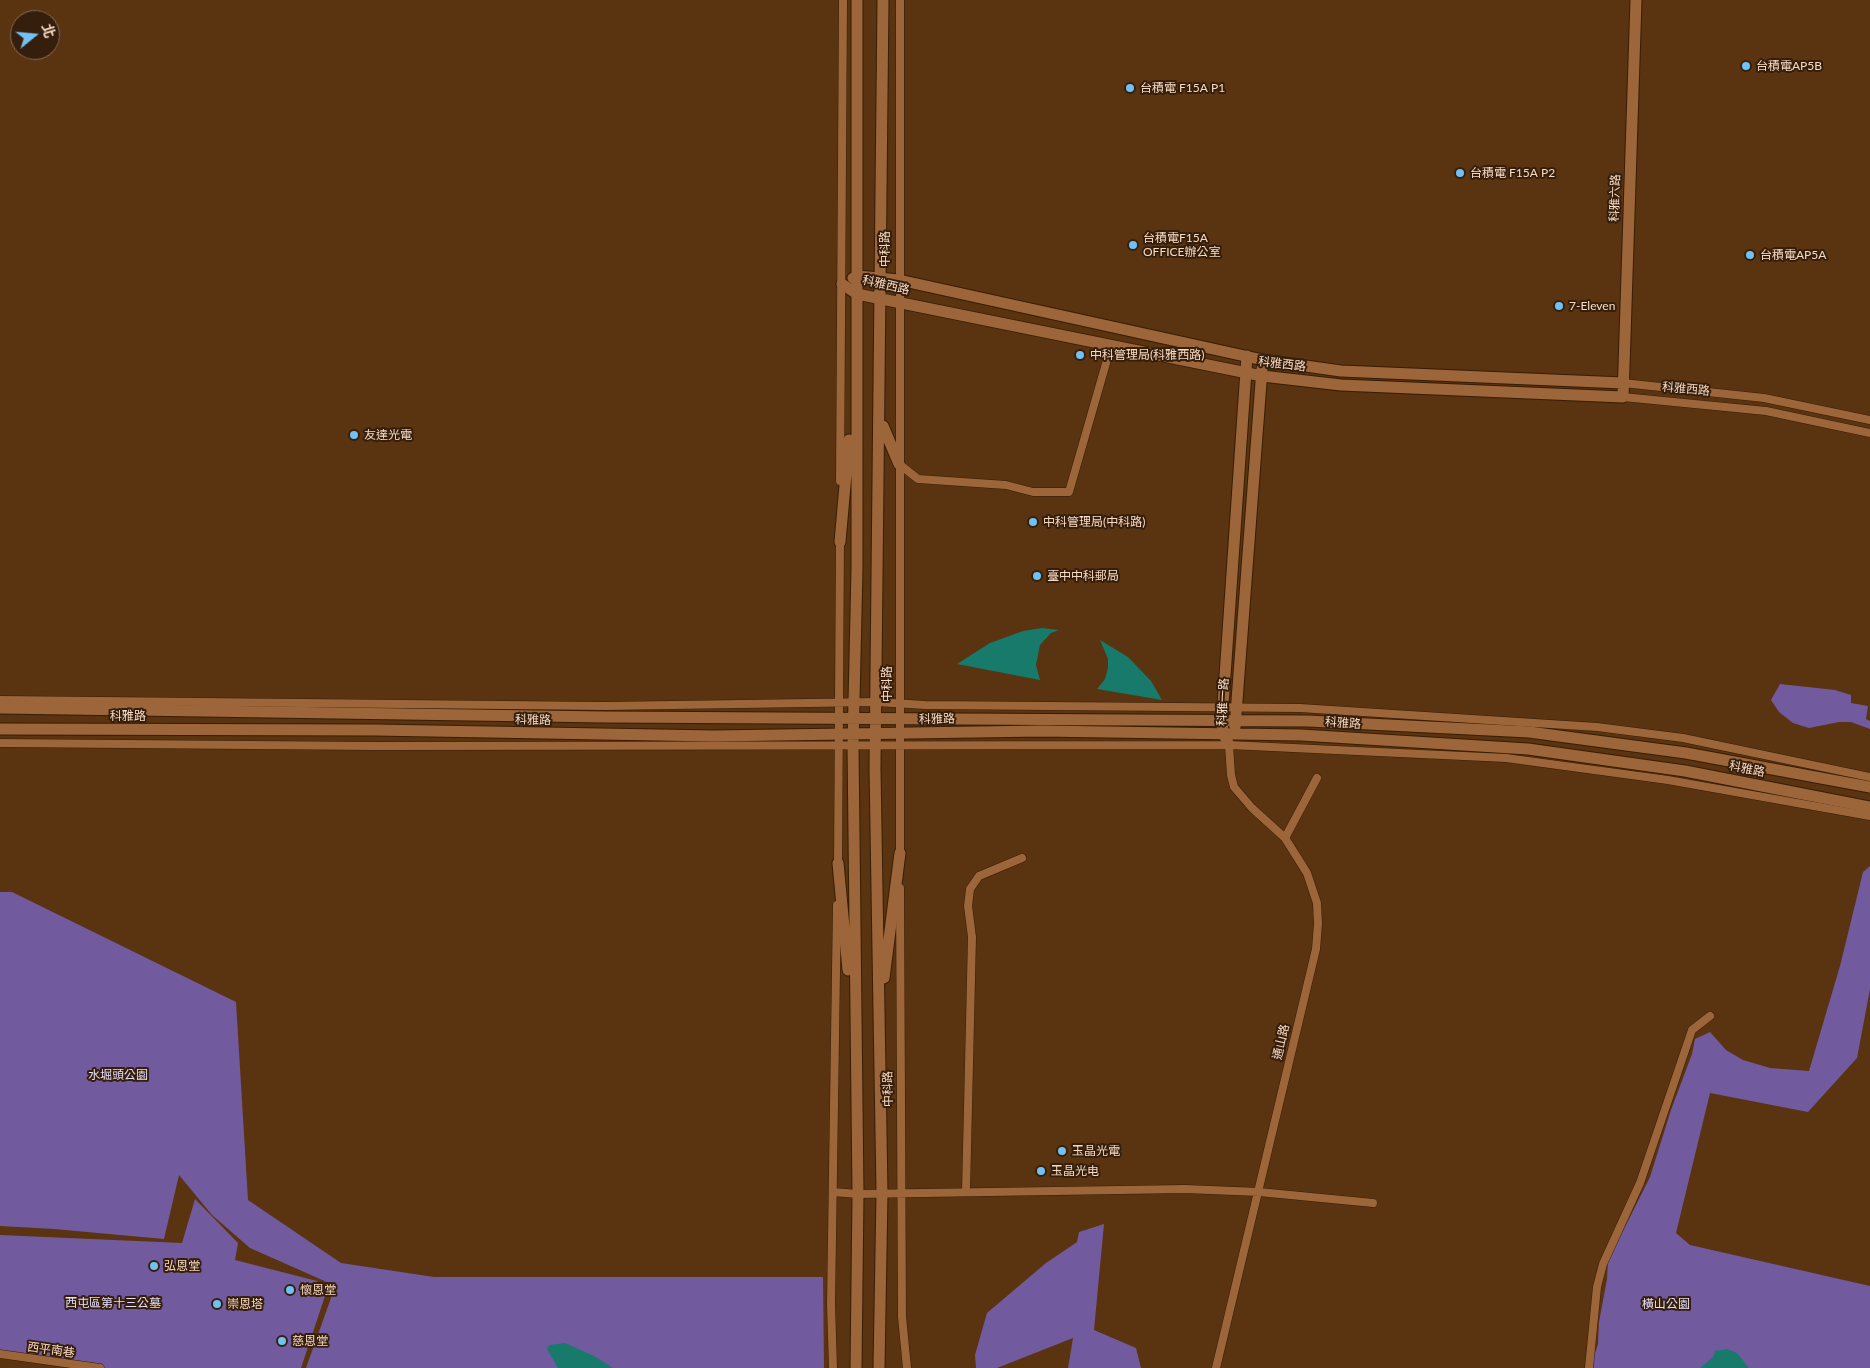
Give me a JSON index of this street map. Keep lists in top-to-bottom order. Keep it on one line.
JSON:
{"streets":{"street":["科雅六路","中科路","科雅西路","科雅一路","科雅路","通山路","西平南巷"]},"crossings":[["科雅六路","科雅西路"],["中科路","科雅西路"],["中科路","科雅路"],["科雅西路","科雅一路"],["科雅一路","科雅路"],["科雅一路","通山路"],["科雅路","通山路"]],"parks":["水堀頭公園","西屯區第十三公墓","橫山公園"],"places":["台積電AP5B","台積電 F15A P1","台積電 F15A P2","台積電F15A OFFICE辦公室","台積電AP5A","7-Eleven","中科管理局(科雅西路)","友達光電","中科管理局(中科路)","臺中中科郵局","玉晶光電","玉晶光电","弘恩堂","懷恩堂","崇恩塔","慈恩堂"],"north":"right"}
